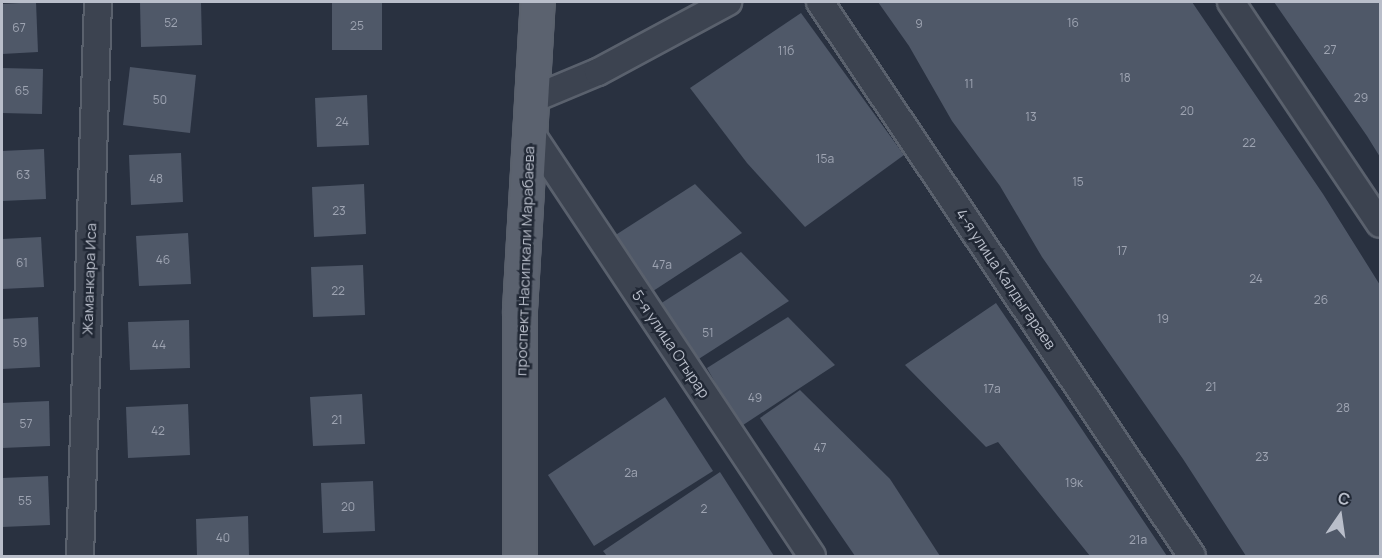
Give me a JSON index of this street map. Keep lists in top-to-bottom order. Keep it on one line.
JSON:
{"streets":{"main road":["проспект Насипкали Марабаева"],"street":["Жаманкара Иса","4-я улица Калдыгараев","5-я улица Отырар"]},"crossings":[["проспект Насипкали Марабаева","5-я улица Отырар"]],"house_numbers":["52","16","9","25","67","27","11б","18","11","65","29","50","20","13","24","22","15а","63","48","15","23","17","46","61","47а","24","22","26","19","51","59","44","21","17а","49","28","21","57","42","47","23","2а","19к","55","20","2","40","21а"],"north":"top"}
